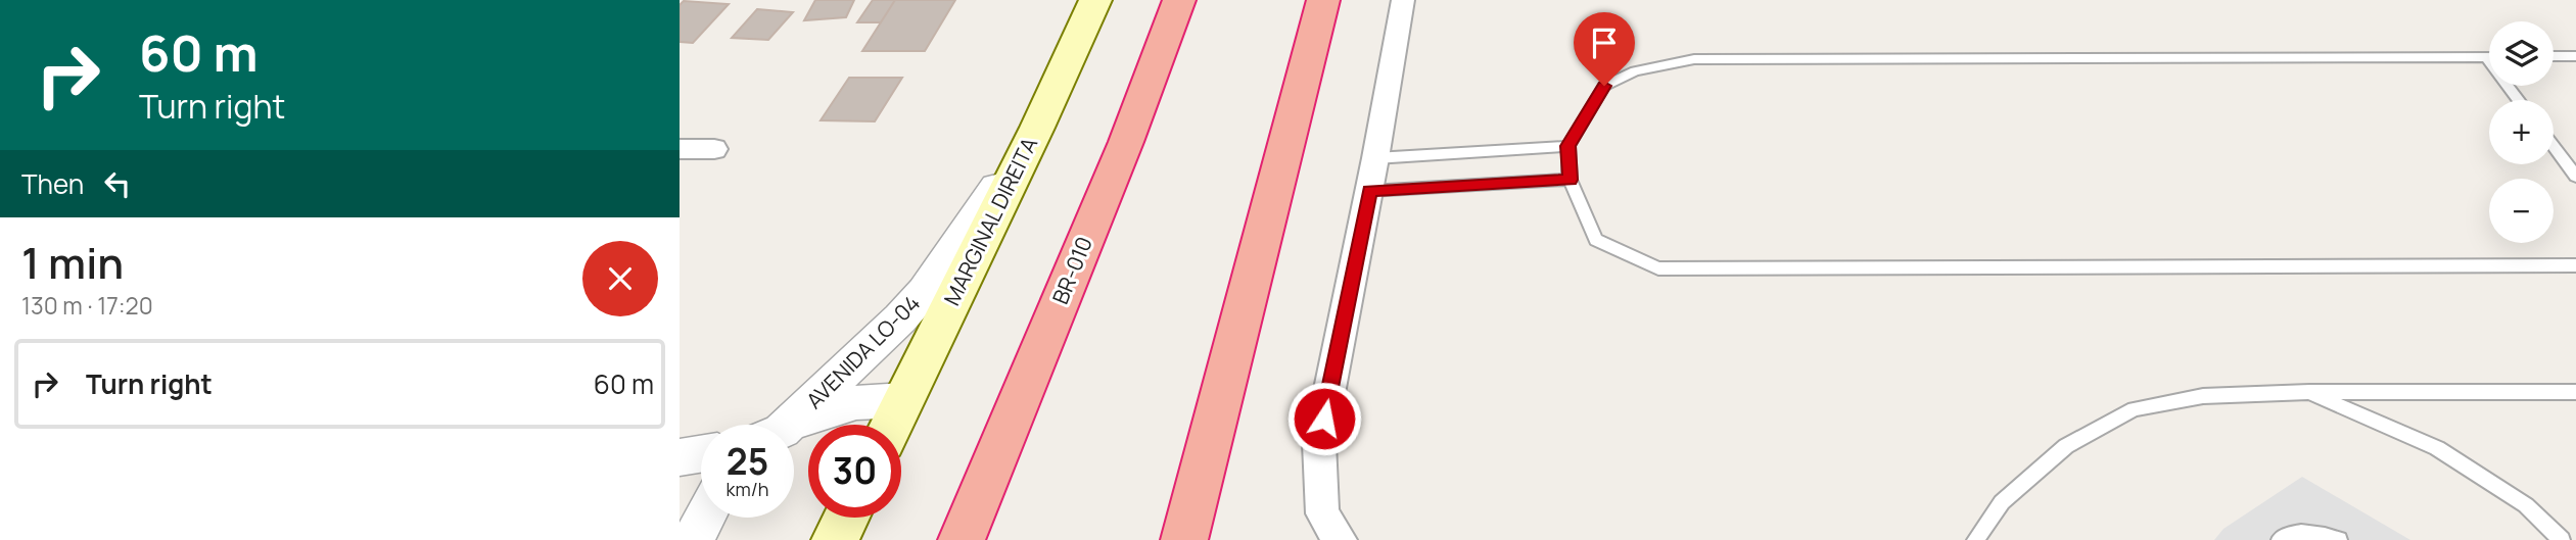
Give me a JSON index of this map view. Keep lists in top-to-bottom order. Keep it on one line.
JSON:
{"streets":{"highway":["BR-010"],"main road":["MARGINAL DIREITA"],"street":["AVENIDA LO-04"]},"crossings":[["MARGINAL DIREITA","AVENIDA LO-04"]],"page":{"turn":["60 m","Turn right"],"map_buttons":["+","−"],"then":"Then","heading":["1 min","130 m · 17:20"],"list":[{"name":"Turn right","value":"60 m"}],"speed":"25 km/h","limit":"30"}}
